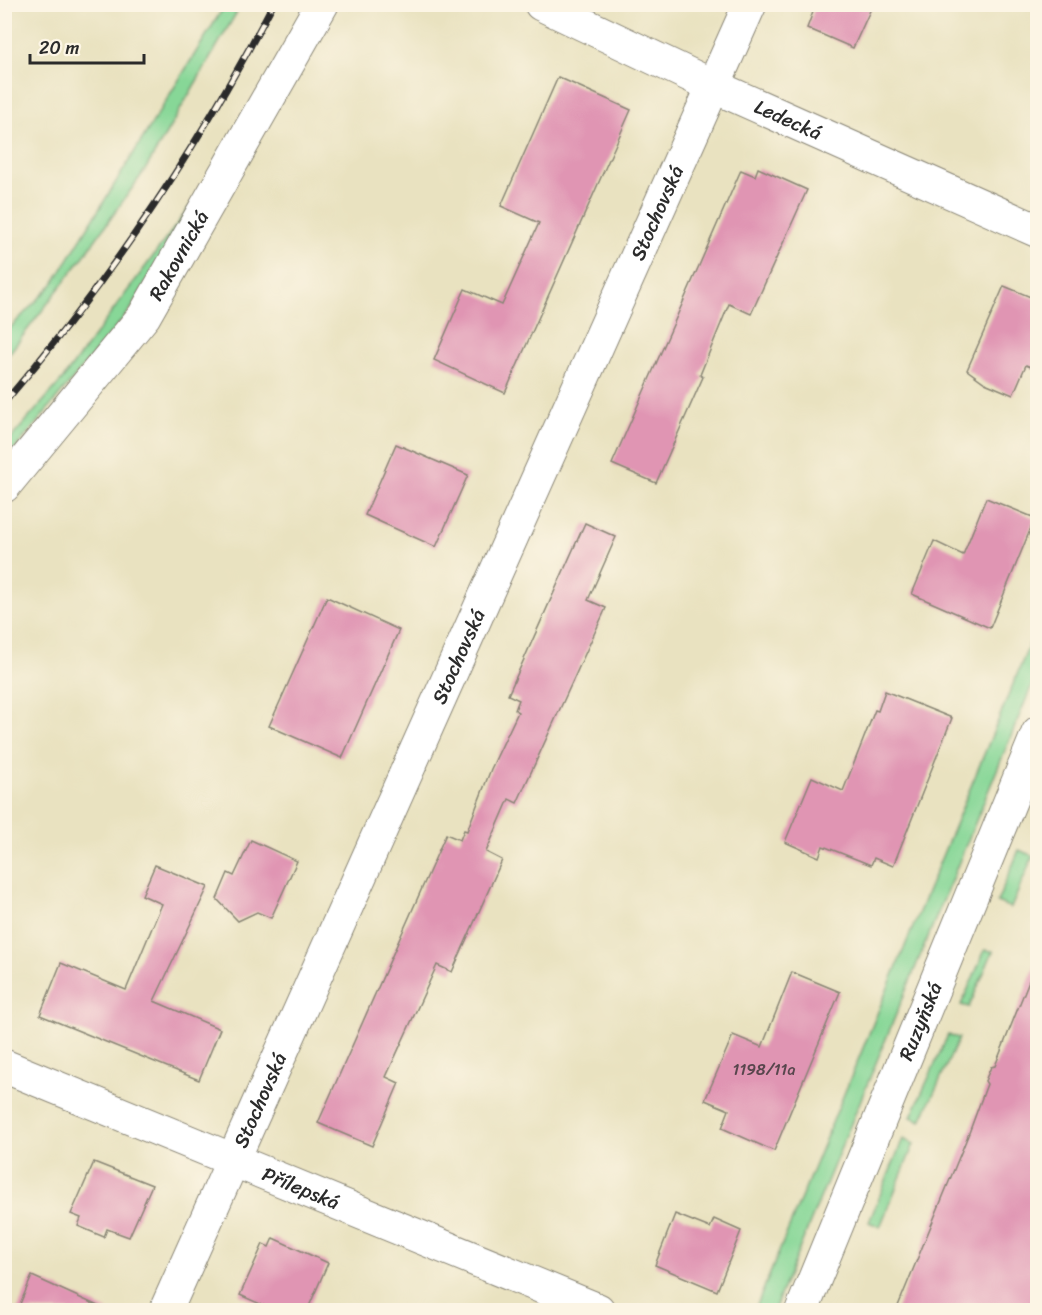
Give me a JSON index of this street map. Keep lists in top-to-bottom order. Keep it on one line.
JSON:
{"streets":{"street":["Ledecká","Stochovská","Rakovnická","Ruzyňská","Přílepská"]},"crossings":[["Ledecká","Stochovská"],["Stochovská","Přílepská"]],"house_numbers":["1198/11a"],"scale_bar":"20 m"}
